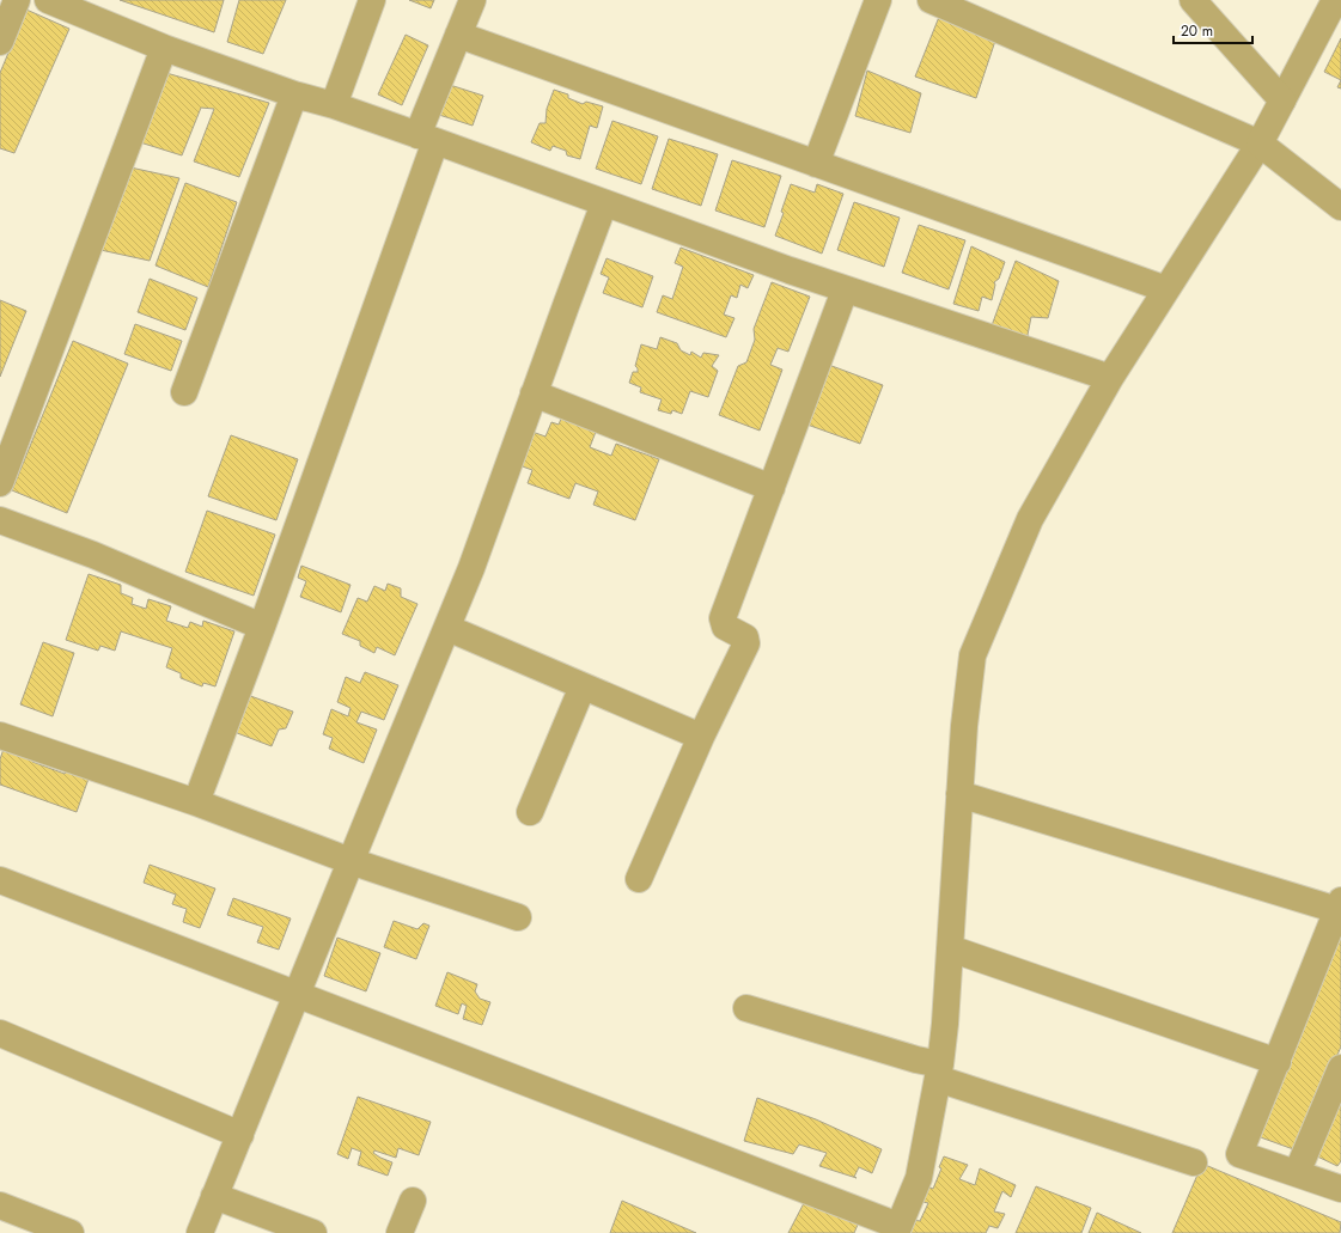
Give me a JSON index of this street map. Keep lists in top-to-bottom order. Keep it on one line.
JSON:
{"scale_bar":"20 m"}
